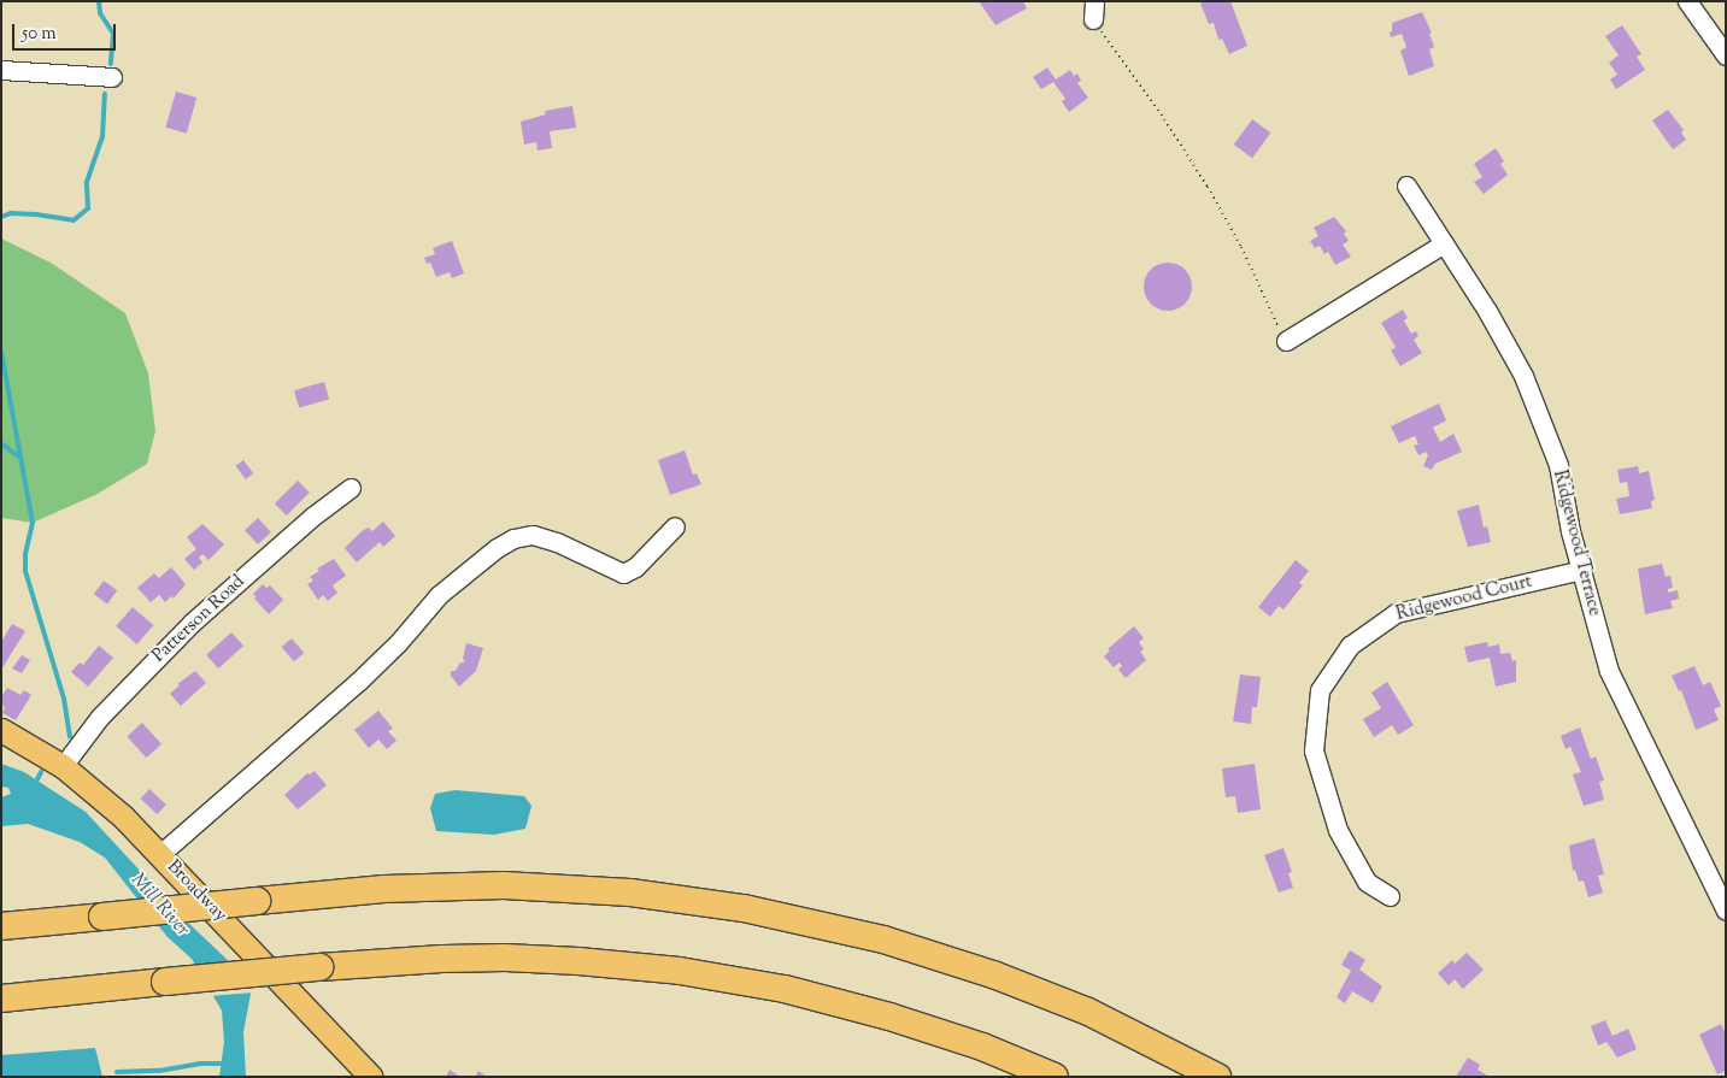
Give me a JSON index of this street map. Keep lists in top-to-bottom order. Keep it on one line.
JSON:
{"streets":{"main road":["Broadway"],"street":["Ridgewood Terrace","Ridgewood Court","Patterson Road"]},"crossings":[["Ridgewood Terrace","Ridgewood Court"],["Patterson Road","Broadway"]],"water":["Mill River"],"scale_bar":"50 m"}
